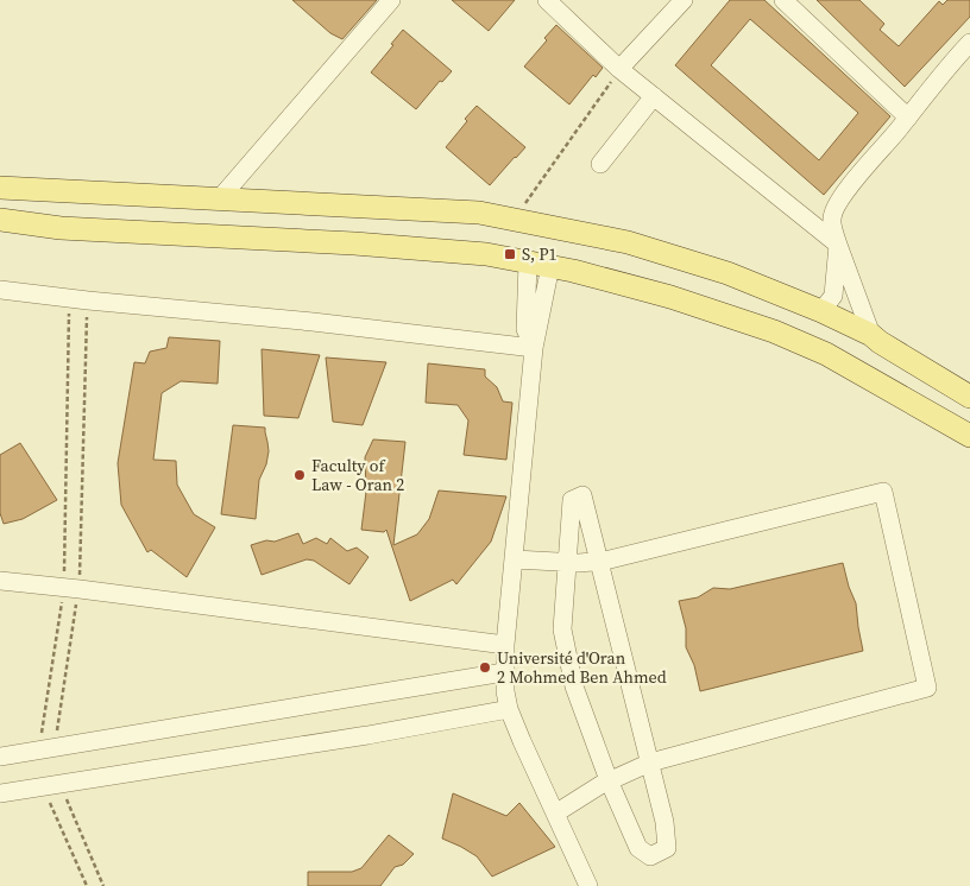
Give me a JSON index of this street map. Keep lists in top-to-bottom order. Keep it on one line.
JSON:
{"places":{"transit":["S, P1"],"other":["Faculty of Law - Oran 2","Université d'Oran 2 Mohmed Ben Ahmed"]}}
